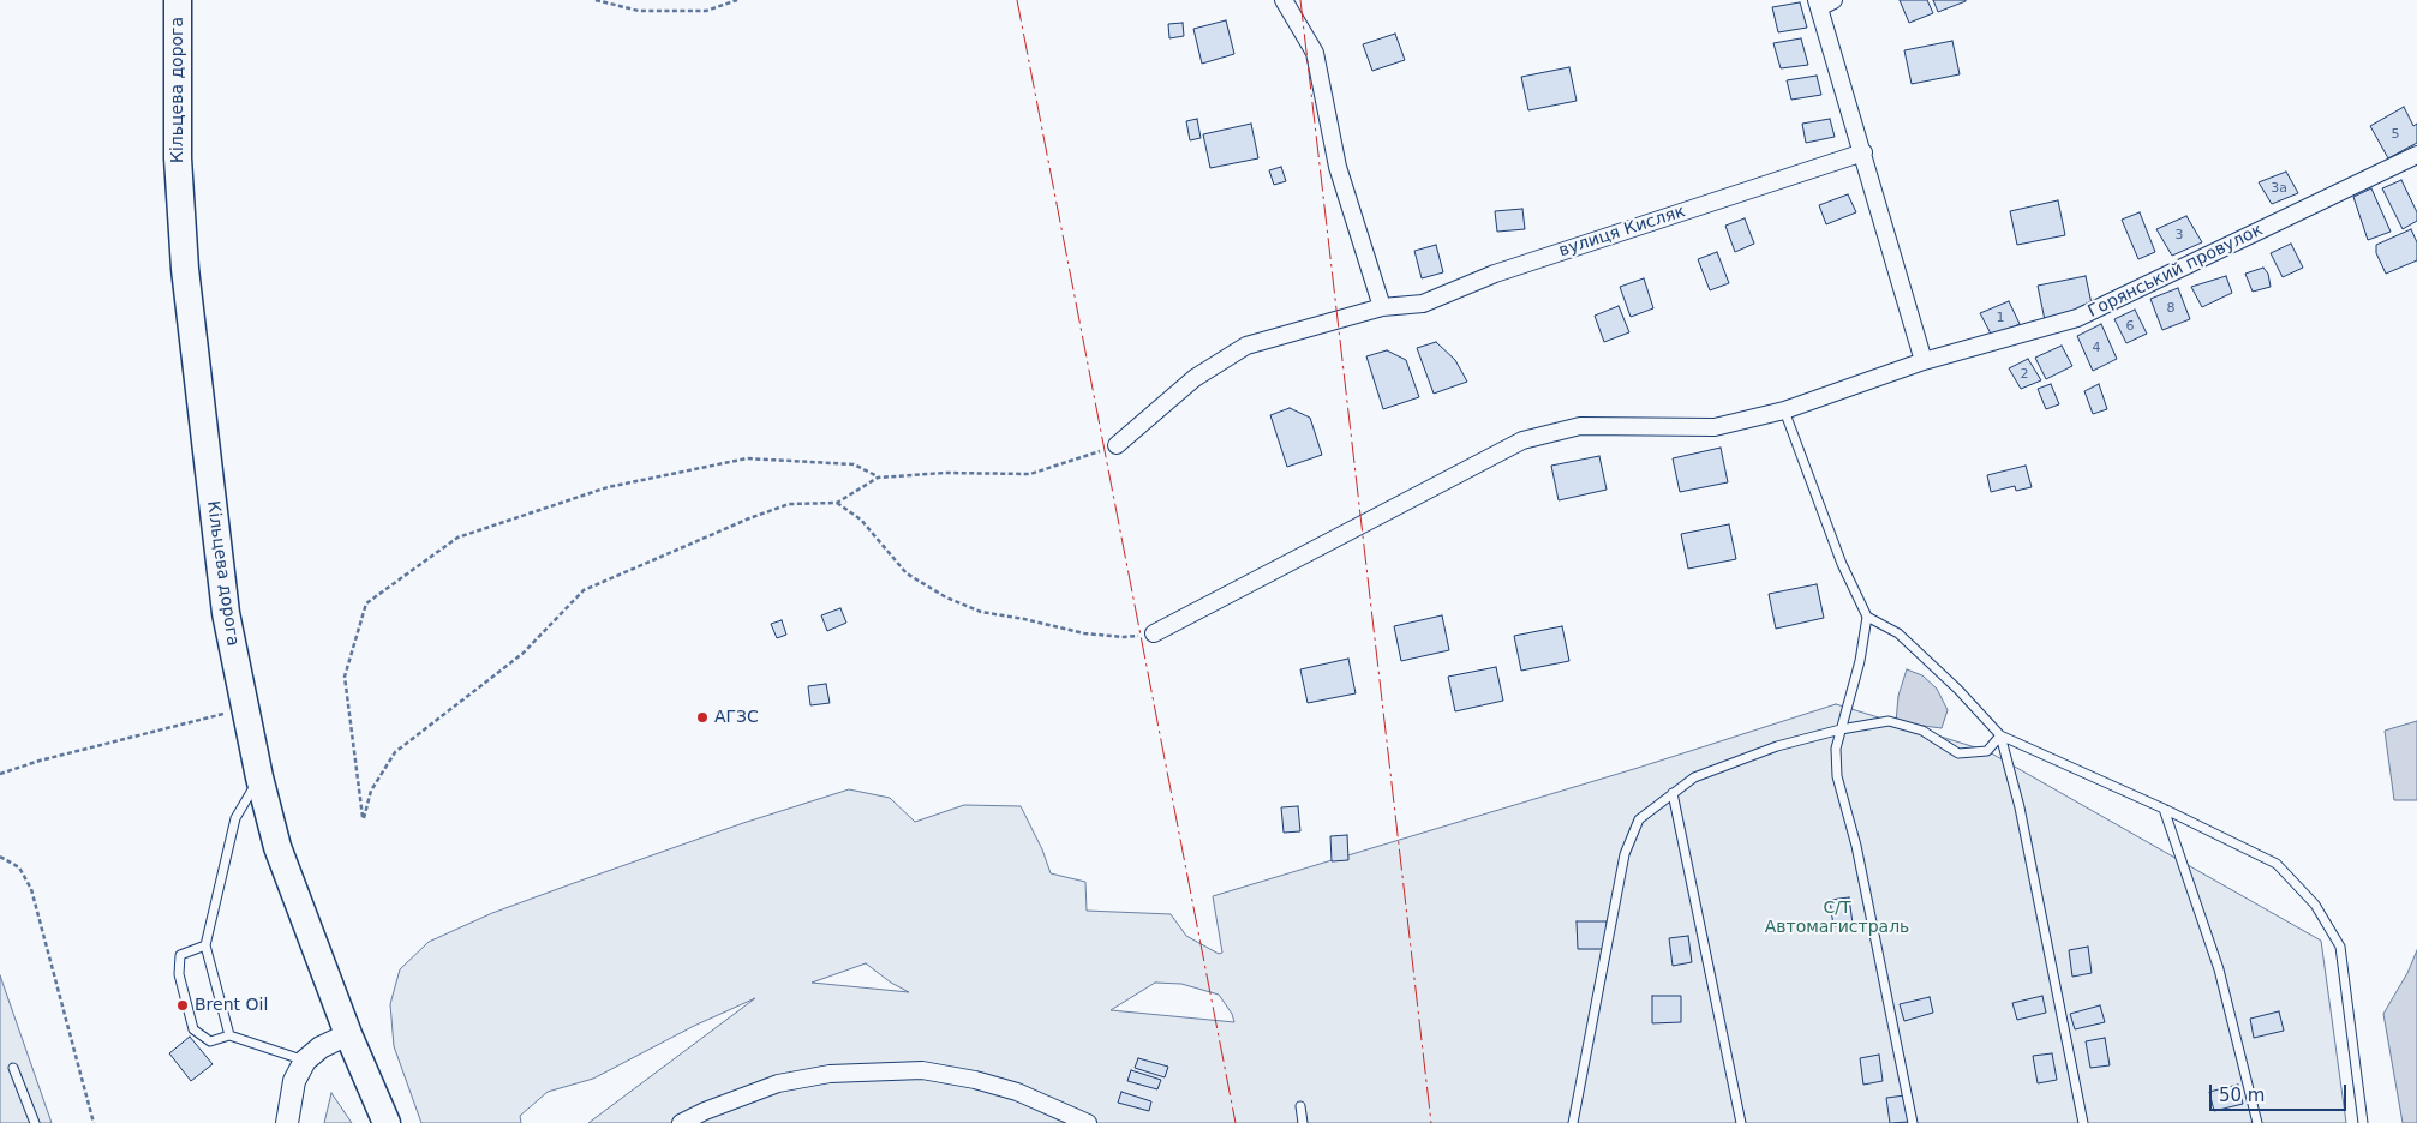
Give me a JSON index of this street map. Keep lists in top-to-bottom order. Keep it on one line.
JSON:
{"streets":{"highway":["Кільцева дорога"],"street":["вулиця Кисляк","Горянський провулок"]},"parks":["С/Т Автомагистраль"],"places":["АГЗС","Brent Oil"],"house_numbers":["5","3а","3","8","1","6","4","2"],"scale_bar":"50 m"}
